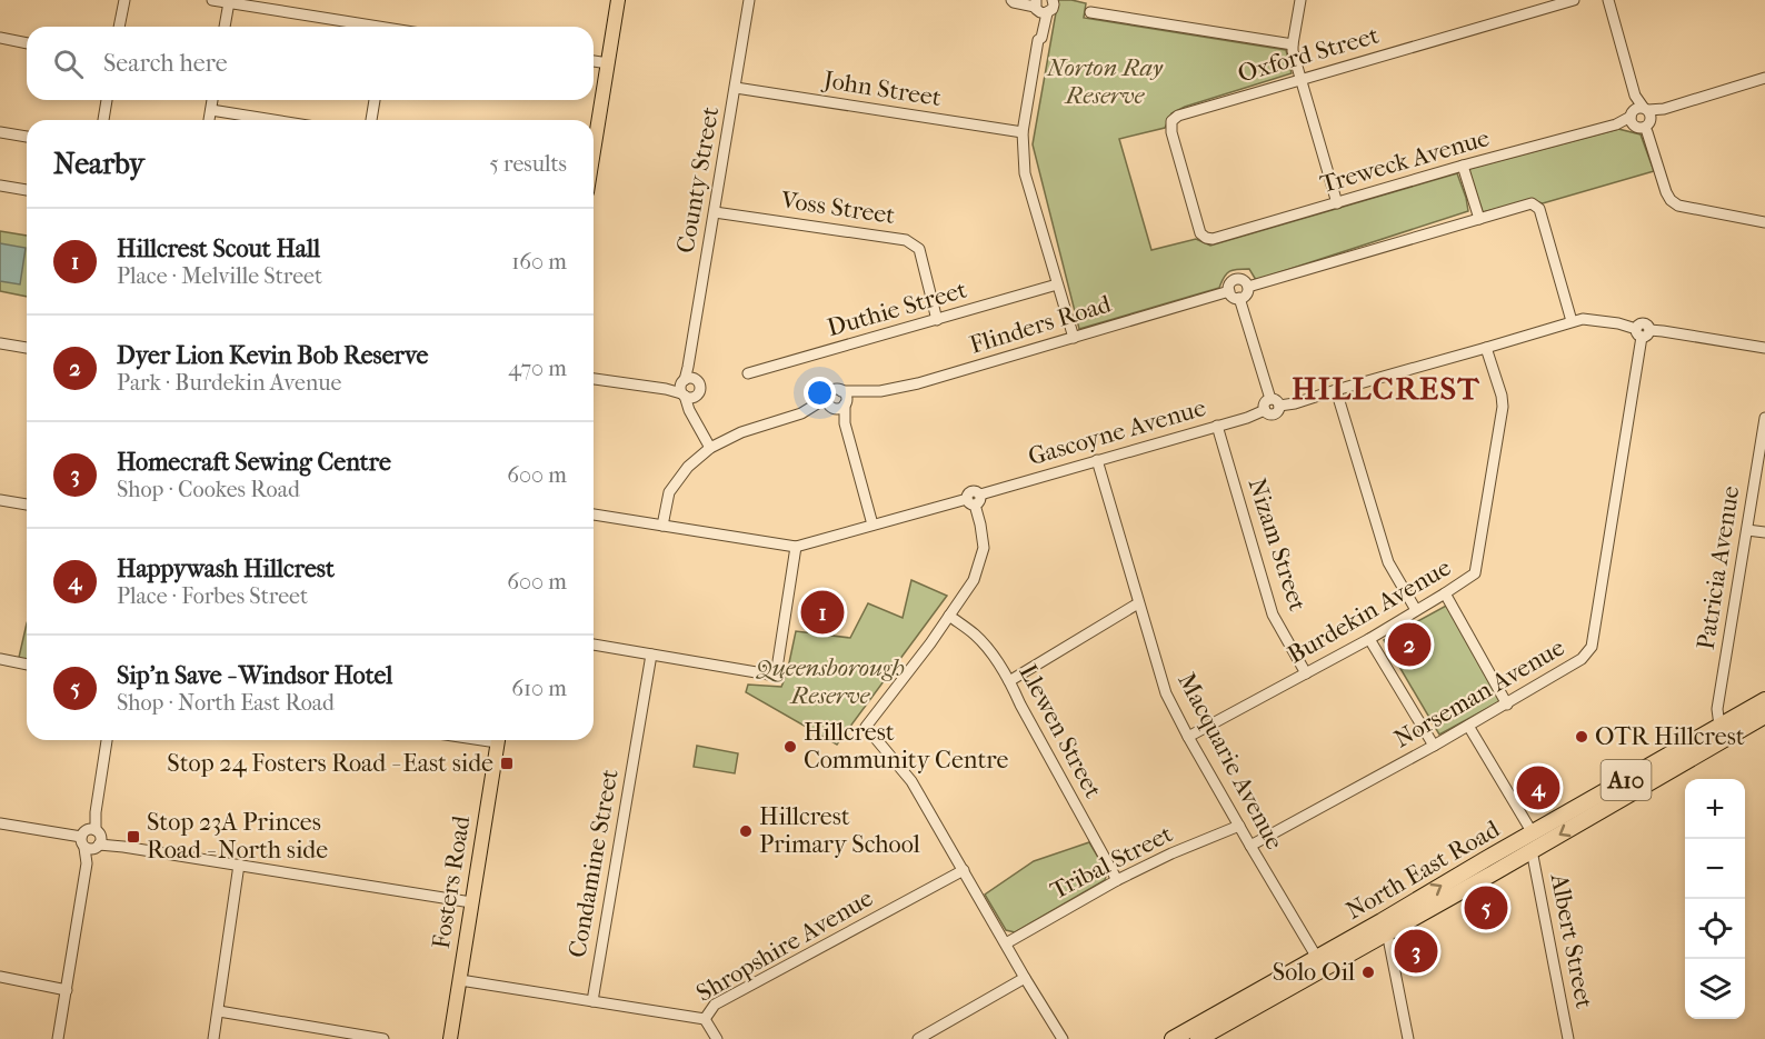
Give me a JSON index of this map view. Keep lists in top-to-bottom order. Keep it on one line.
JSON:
{"streets":{"highway":["A10","North East Road"],"main road":["Fosters Road"],"street":["Oxford Street","John Street","Treweck Avenue","County Street","Voss Street","Duthie Street","Flinders Road","Gascoyne Avenue","Nizam Street","Patricia Avenue","Burdekin Avenue","Norseman Avenue","Llewen Street","Macquarie Avenue","Tribal Street","Condamine Street","Albert Street","Shropshire Avenue"]},"crossings":[["Oxford Street","Treweck Avenue"],["John Street","County Street"],["County Street","Voss Street"],["Voss Street","Duthie Street"],["Flinders Road","Gascoyne Avenue"],["Gascoyne Avenue","Nizam Street"],["Gascoyne Avenue","Macquarie Avenue"],["Nizam Street","Burdekin Avenue"],["Patricia Avenue","North East Road"],["Burdekin Avenue","Macquarie Avenue"],["Norseman Avenue","Macquarie Avenue"],["Norseman Avenue","Albert Street"],["Llewen Street","Tribal Street"],["Macquarie Avenue","Tribal Street"],["Macquarie Avenue","North East Road"],["Condamine Street","Shropshire Avenue"],["North East Road","Albert Street"],["Fosters Road","Shropshire Avenue"]],"districts":["HILLCREST"],"parks":["Norton Ray Reserve","Queensborough Reserve"],"places":{"other":["OTR Hillcrest","Hillcrest Community Centre","Hillcrest Primary School","Solo Oil"],"transit":["Stop 24 Fosters Road - East side","Stop 23A Princes Road - North side"]},"page":{"search":"Search here","heading":["Nearby","5 results"],"list":[{"mark":"1","name":"Hillcrest Scout Hall","note":"Place · Melville Street","value":"160 m"},{"mark":"2","name":"Dyer Lion Kevin Bob Reserve","note":"Park · Burdekin Avenue","value":"470 m"},{"mark":"3","name":"Homecraft Sewing Centre","note":"Shop · Cookes Road","value":"600 m"},{"mark":"4","name":"Happywash Hillcrest","note":"Place · Forbes Street","value":"600 m"},{"mark":"5","name":"Sip'n Save - Windsor Hotel","note":"Shop · North East Road","value":"610 m"}],"pins":["1","2","4","5","3"],"map_buttons":["+","−"]}}
